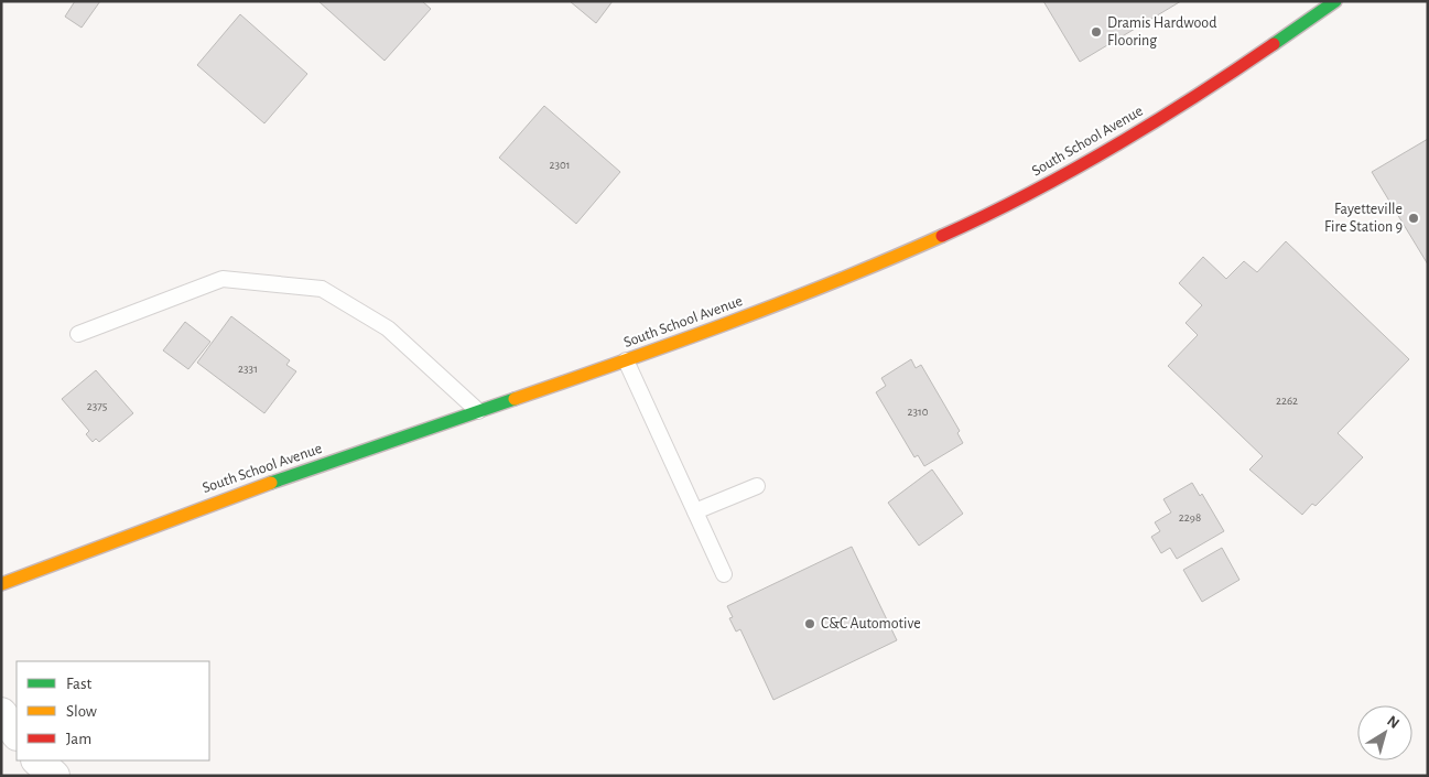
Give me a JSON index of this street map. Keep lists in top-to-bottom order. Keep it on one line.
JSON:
{"streets":{"main road":["South School Avenue"]},"places":["Dramis Hardwood Flooring","Fayetteville Fire Station 9","C&C Automotive"],"house_numbers":["2301","2331","2262","2375","2310","2298"],"legend":["Fast","Slow","Jam"],"north":"top right"}
